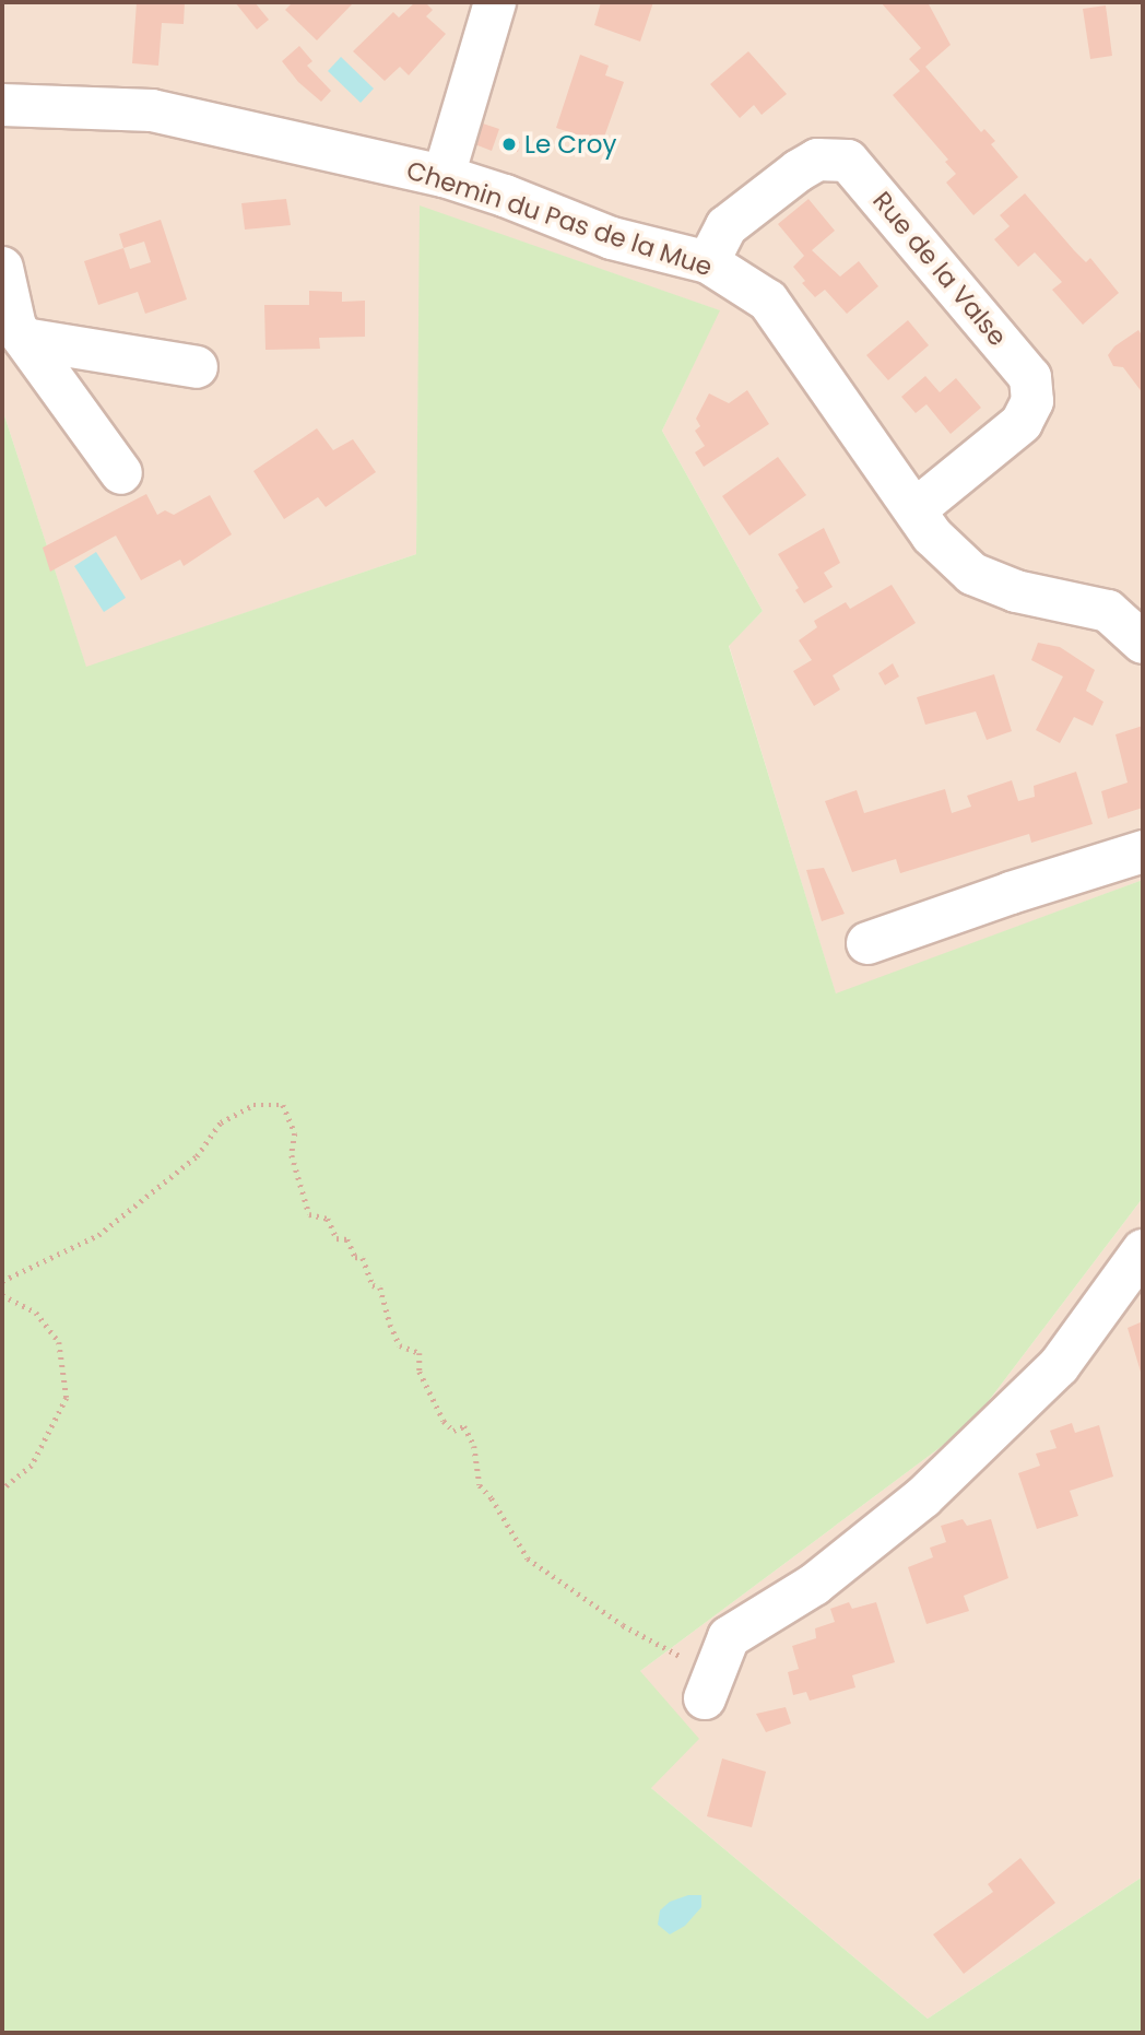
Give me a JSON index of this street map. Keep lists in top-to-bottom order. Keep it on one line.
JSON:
{"streets":{"street":["Chemin du Pas de la Mue","Rue de la Valse"]},"crossings":[["Chemin du Pas de la Mue","Rue de la Valse"]],"places":["Le Croy"]}
